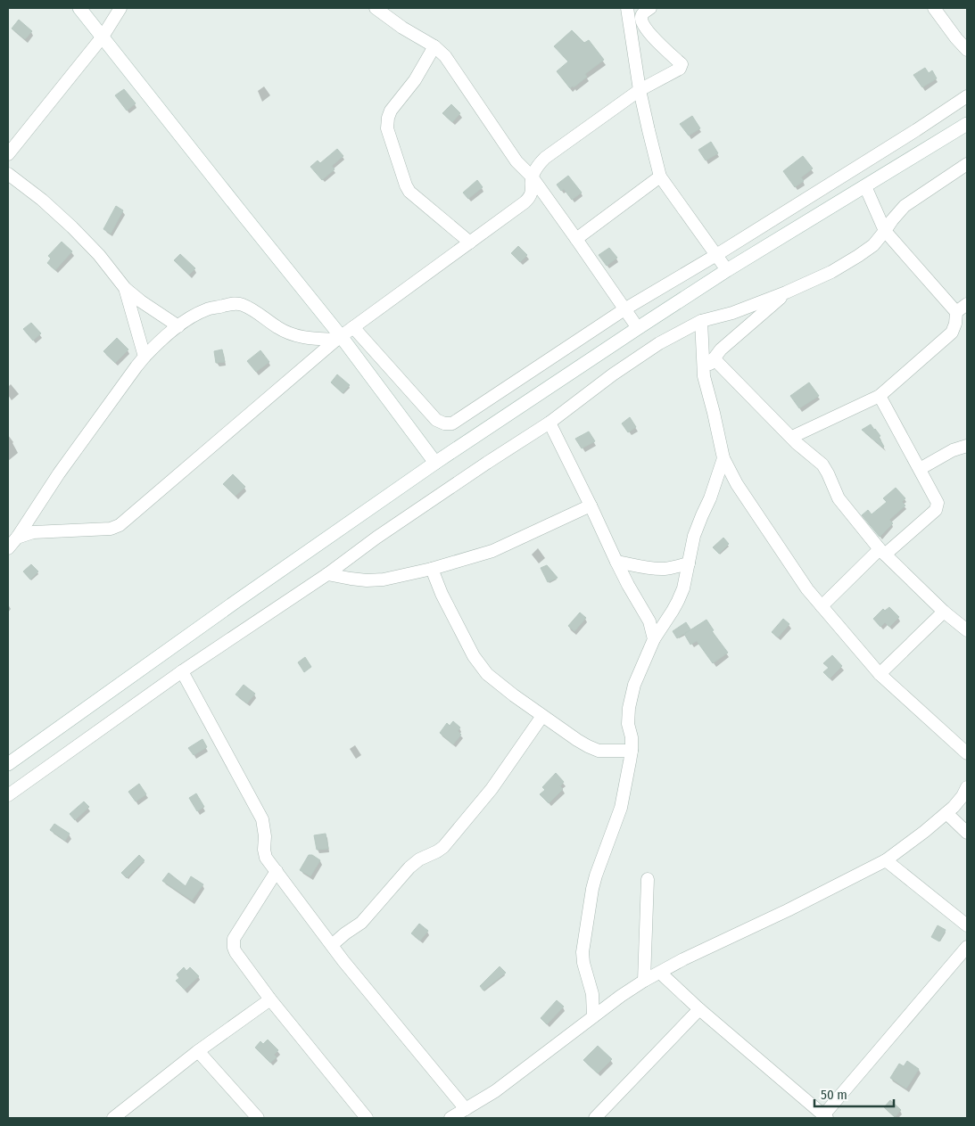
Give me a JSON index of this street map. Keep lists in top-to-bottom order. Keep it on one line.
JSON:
{"scale_bar":"50 m"}
